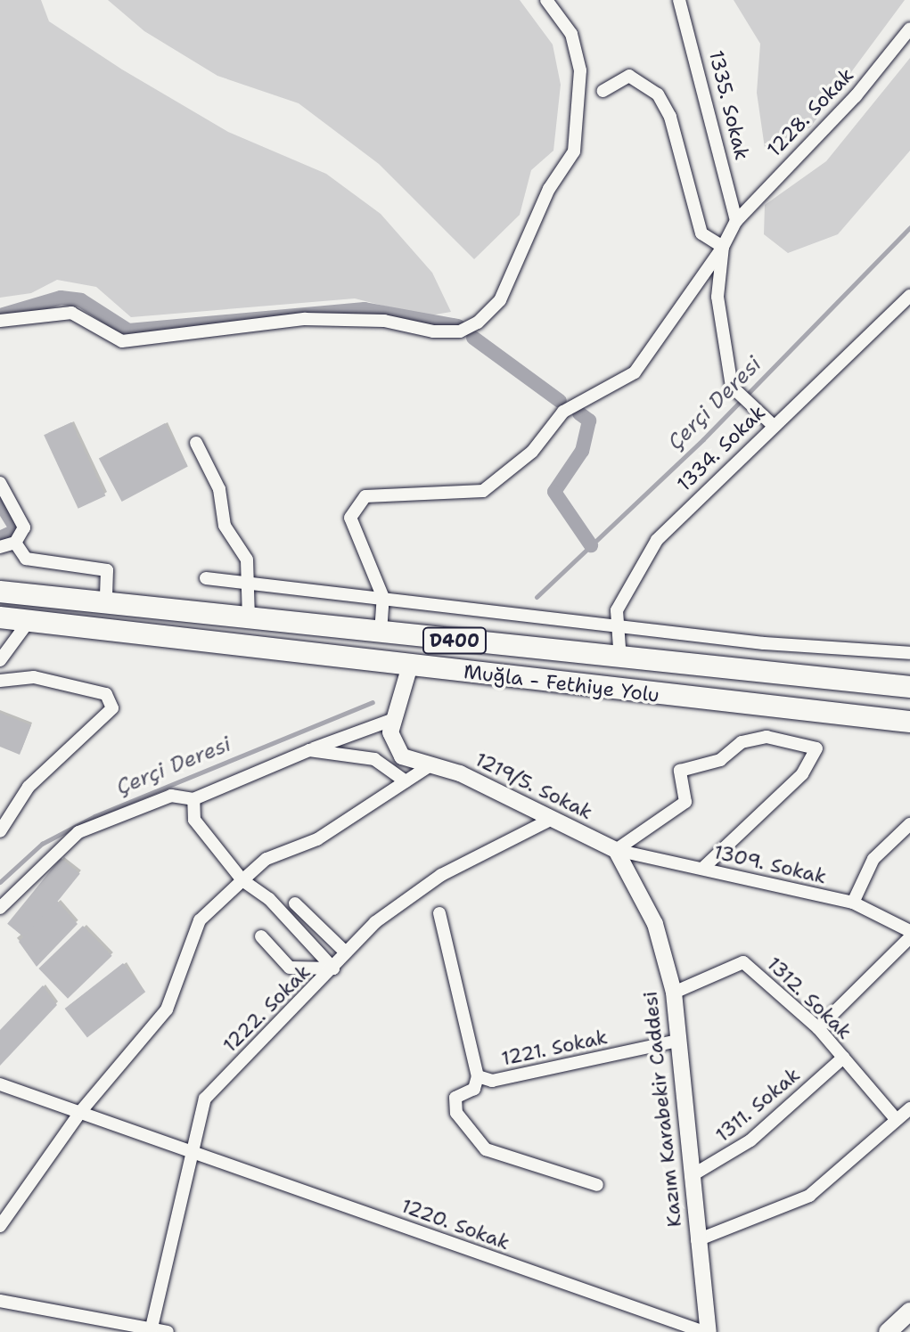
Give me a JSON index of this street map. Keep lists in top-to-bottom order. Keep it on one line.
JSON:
{"streets":{"highway":["D400","Muğla - Fethiye Yolu"],"street":["1335. Sokak","1228. Sokak","1334. Sokak","1219/5. Sokak","1309. Sokak","1312. Sokak","1222. Sokak","1221. Sokak","1311. Sokak","Kazım Karabekir Caddesi","1220. Sokak"]},"crossings":[["1335. Sokak","1228. Sokak"],["1334. Sokak","Muğla - Fethiye Yolu"],["Muğla - Fethiye Yolu","1219/5. Sokak"],["1219/5. Sokak","1309. Sokak"],["1219/5. Sokak","1222. Sokak"],["1219/5. Sokak","Kazım Karabekir Caddesi"],["1309. Sokak","Kazım Karabekir Caddesi"],["1312. Sokak","1311. Sokak"],["1312. Sokak","Kazım Karabekir Caddesi"],["1222. Sokak","1220. Sokak"],["1221. Sokak","Kazım Karabekir Caddesi"],["1311. Sokak","Kazım Karabekir Caddesi"],["Kazım Karabekir Caddesi","1220. Sokak"]],"water":["Çerçi Deresi"]}
